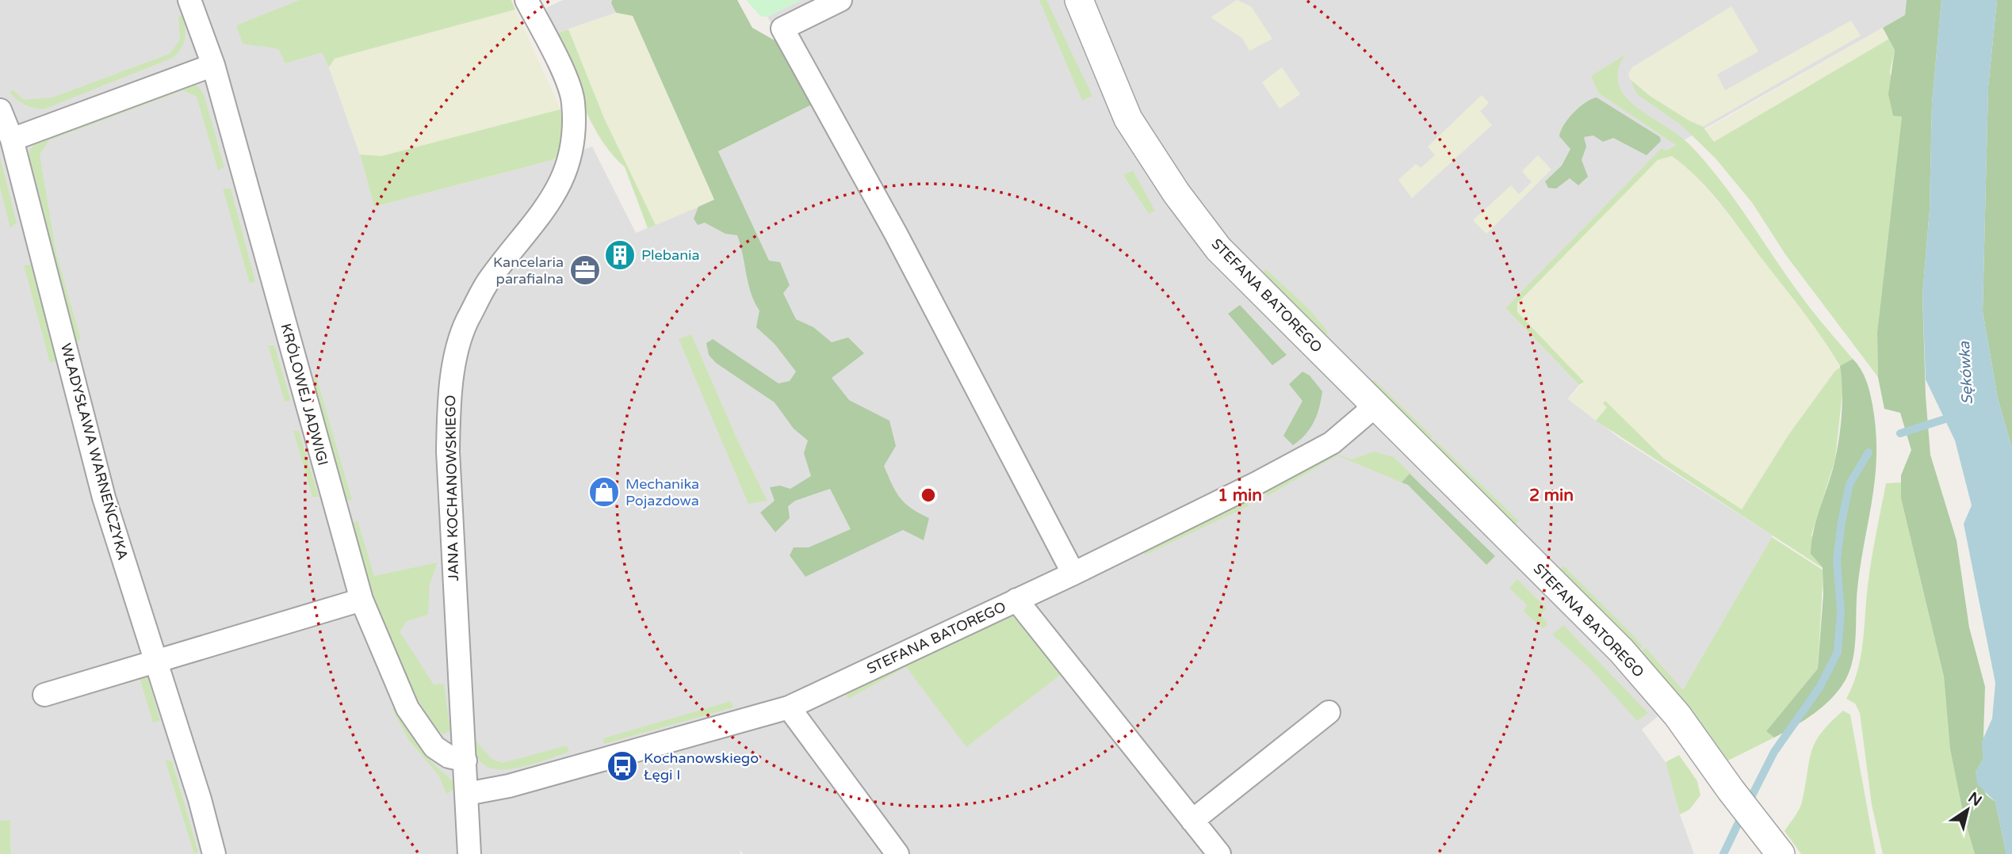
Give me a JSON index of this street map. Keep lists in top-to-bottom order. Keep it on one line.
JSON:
{"streets":{"street":["STEFANA BATOREGO","KRÓLOWEJ JADWIGI","WŁADYSŁAWA WARNEŃCZYKA","JANA KOCHANOWSKIEGO"]},"crossings":[["STEFANA BATOREGO","JANA KOCHANOWSKIEGO"],["KRÓLOWEJ JADWIGI","JANA KOCHANOWSKIEGO"]],"water":["Sękówka"],"places":{"building":["Plebania"],"office":["Kancelaria parafialna"],"shop":["Mechanika Pojazdowa"],"bus stop":["Kochanowskiego Łęgi I"]},"north":"top right","rings":["1 min","2 min"]}
